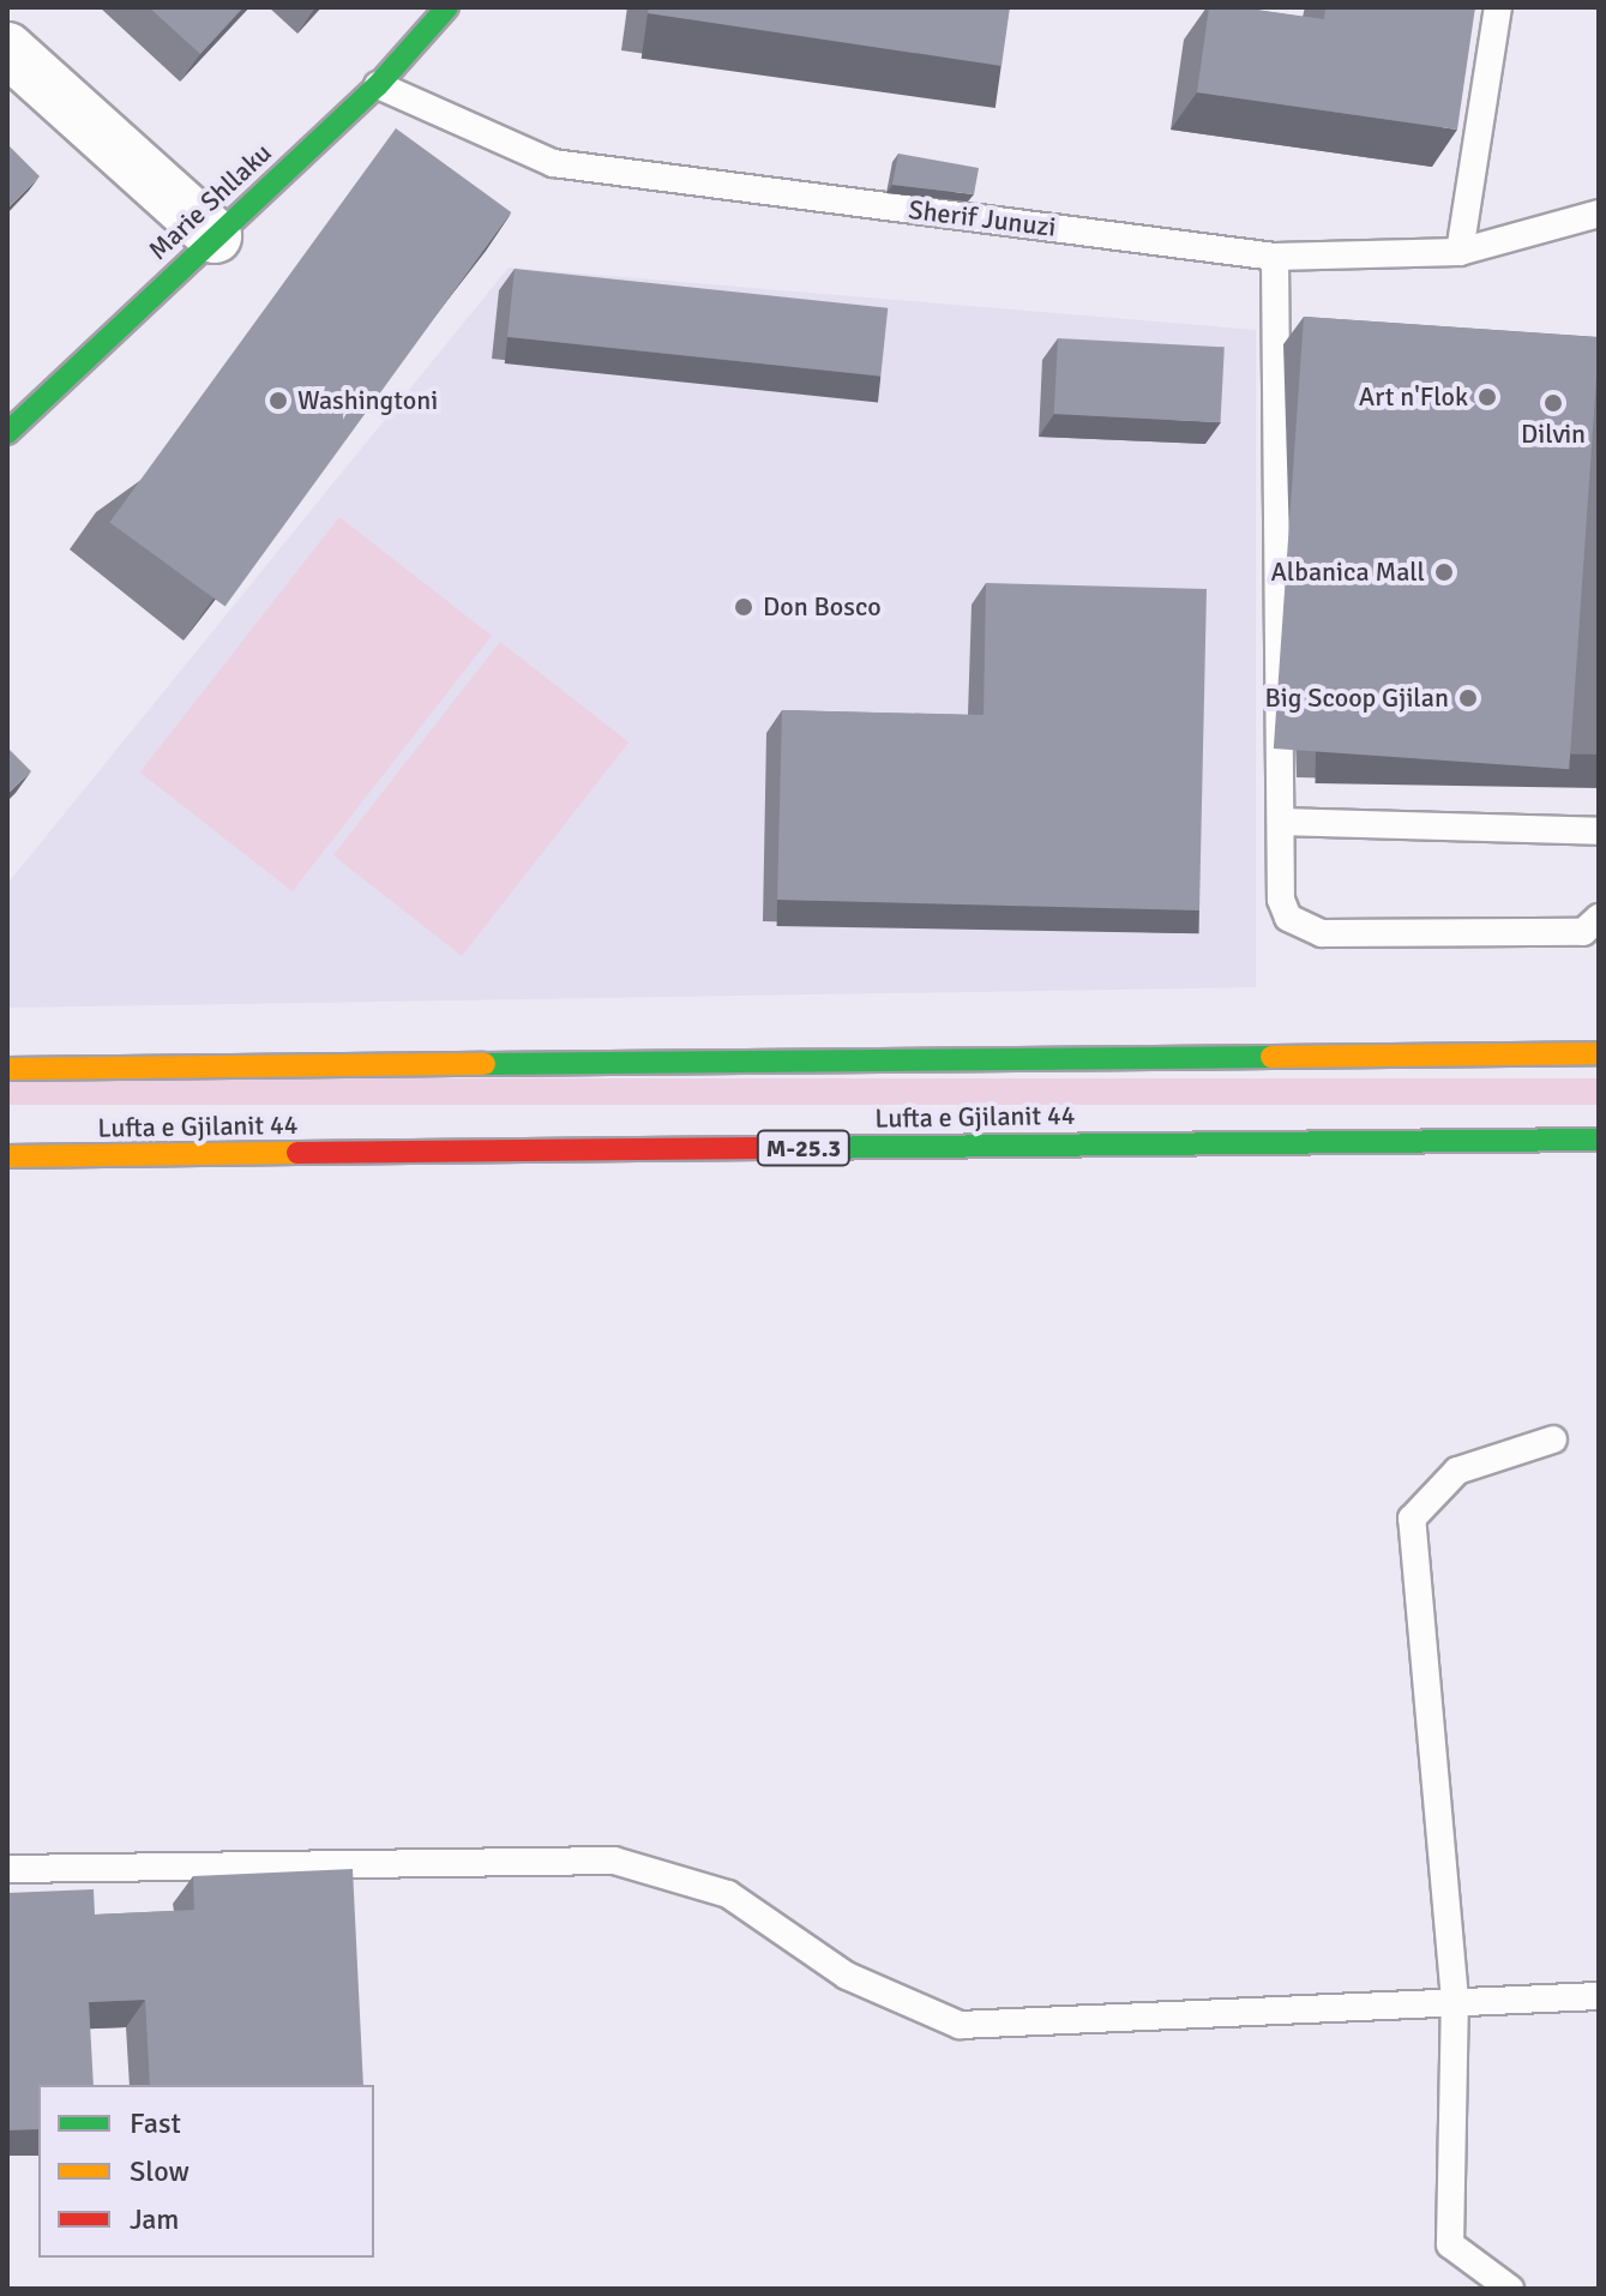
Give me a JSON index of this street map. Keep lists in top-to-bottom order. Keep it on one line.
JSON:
{"streets":{"main road":["Marie Shllaku","Lufta e Gjilanit 44","M-25.3"],"lane":["Sherif Junuzi"]},"crossings":[["Marie Shllaku","Sherif Junuzi"]],"places":["Art n'Flok","Washingtoni","Dilvin","Albanica Mall","Don Bosco","Big Scoop Gjilan"],"legend":["Fast","Slow","Jam"]}
